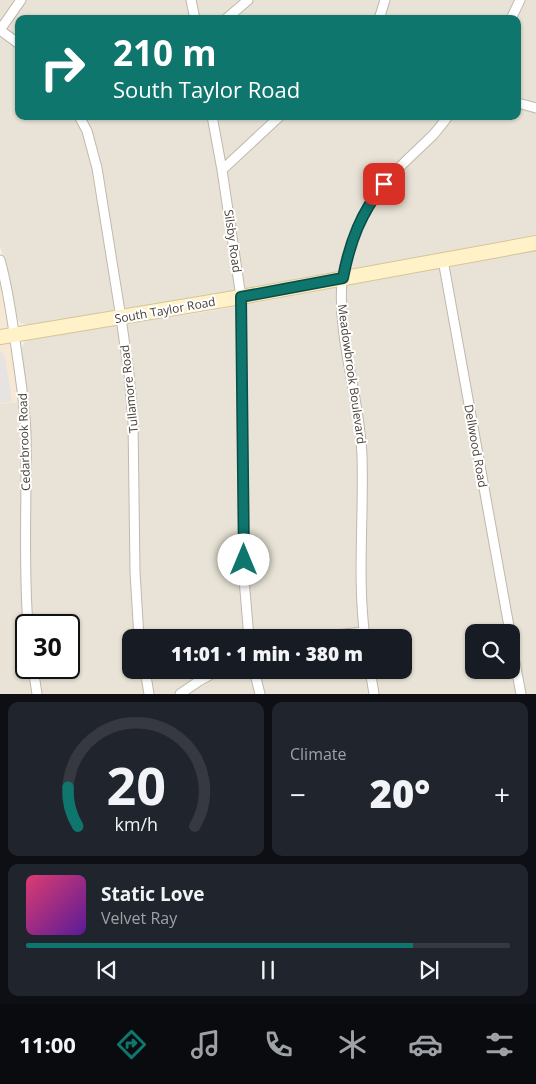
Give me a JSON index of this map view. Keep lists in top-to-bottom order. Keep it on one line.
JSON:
{"streets":{"main road":["South Taylor Road"],"street":["Silsby Road","Meadowbrook Boulevard","Tullamore Road","Cedarbrook Road","Dellwood Road"]},"crossings":[["Silsby Road","South Taylor Road"],["South Taylor Road","Meadowbrook Boulevard"],["South Taylor Road","Tullamore Road"],["South Taylor Road","Cedarbrook Road"],["South Taylor Road","Dellwood Road"]],"page":{"turn":["210 m","South Taylor Road"],"limit":"30","trip":"11:01 · 1 min · 380 m","tile":"Climate","heat":["−","20°","+"],"song":["Static Love","Velvet Ray"],"tabs":"11:00","gauge":["20","km/h"]}}
